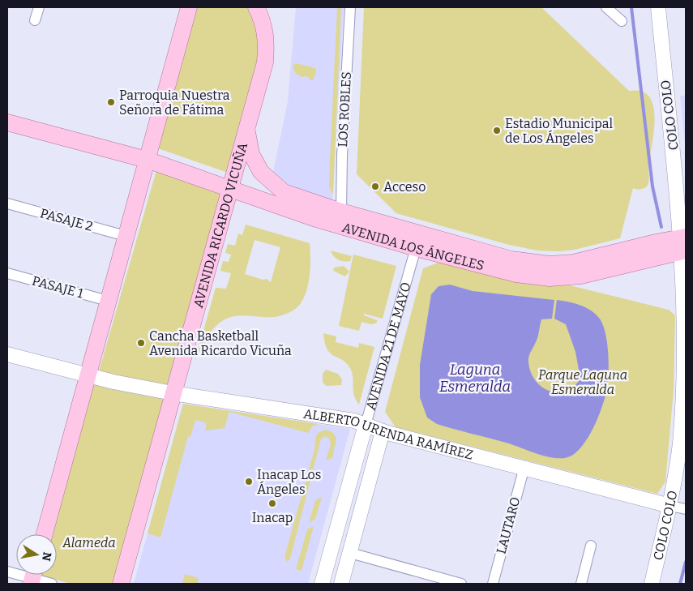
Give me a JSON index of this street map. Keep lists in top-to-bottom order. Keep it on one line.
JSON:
{"streets":{"main road":["AVENIDA RICARDO VICUÑA","AVENIDA LOS ÁNGELES"],"street":["LOS ROBLES","COLO COLO","PASAJE 2","PASAJE 1","AVENIDA 21 DE MAYO","ALBERTO URENDA RAMÍREZ","LAUTARO"]},"crossings":[["LOS ROBLES","AVENIDA LOS ÁNGELES"],["COLO COLO","AVENIDA LOS ÁNGELES"],["COLO COLO","ALBERTO URENDA RAMÍREZ"],["AVENIDA RICARDO VICUÑA","AVENIDA LOS ÁNGELES"],["AVENIDA RICARDO VICUÑA","ALBERTO URENDA RAMÍREZ"],["AVENIDA LOS ÁNGELES","AVENIDA 21 DE MAYO"],["AVENIDA 21 DE MAYO","ALBERTO URENDA RAMÍREZ"],["ALBERTO URENDA RAMÍREZ","LAUTARO"]],"water":["Laguna Esmeralda"],"parks":["Parque Laguna Esmeralda","Alameda"],"places":["Parroquia Nuestra Señora de Fátima","Estadio Municipal de Los Ángeles","Acceso","Cancha Basketball Avenida Ricardo Vicuña","Inacap Los Ángeles","Inacap"],"north":"right"}
